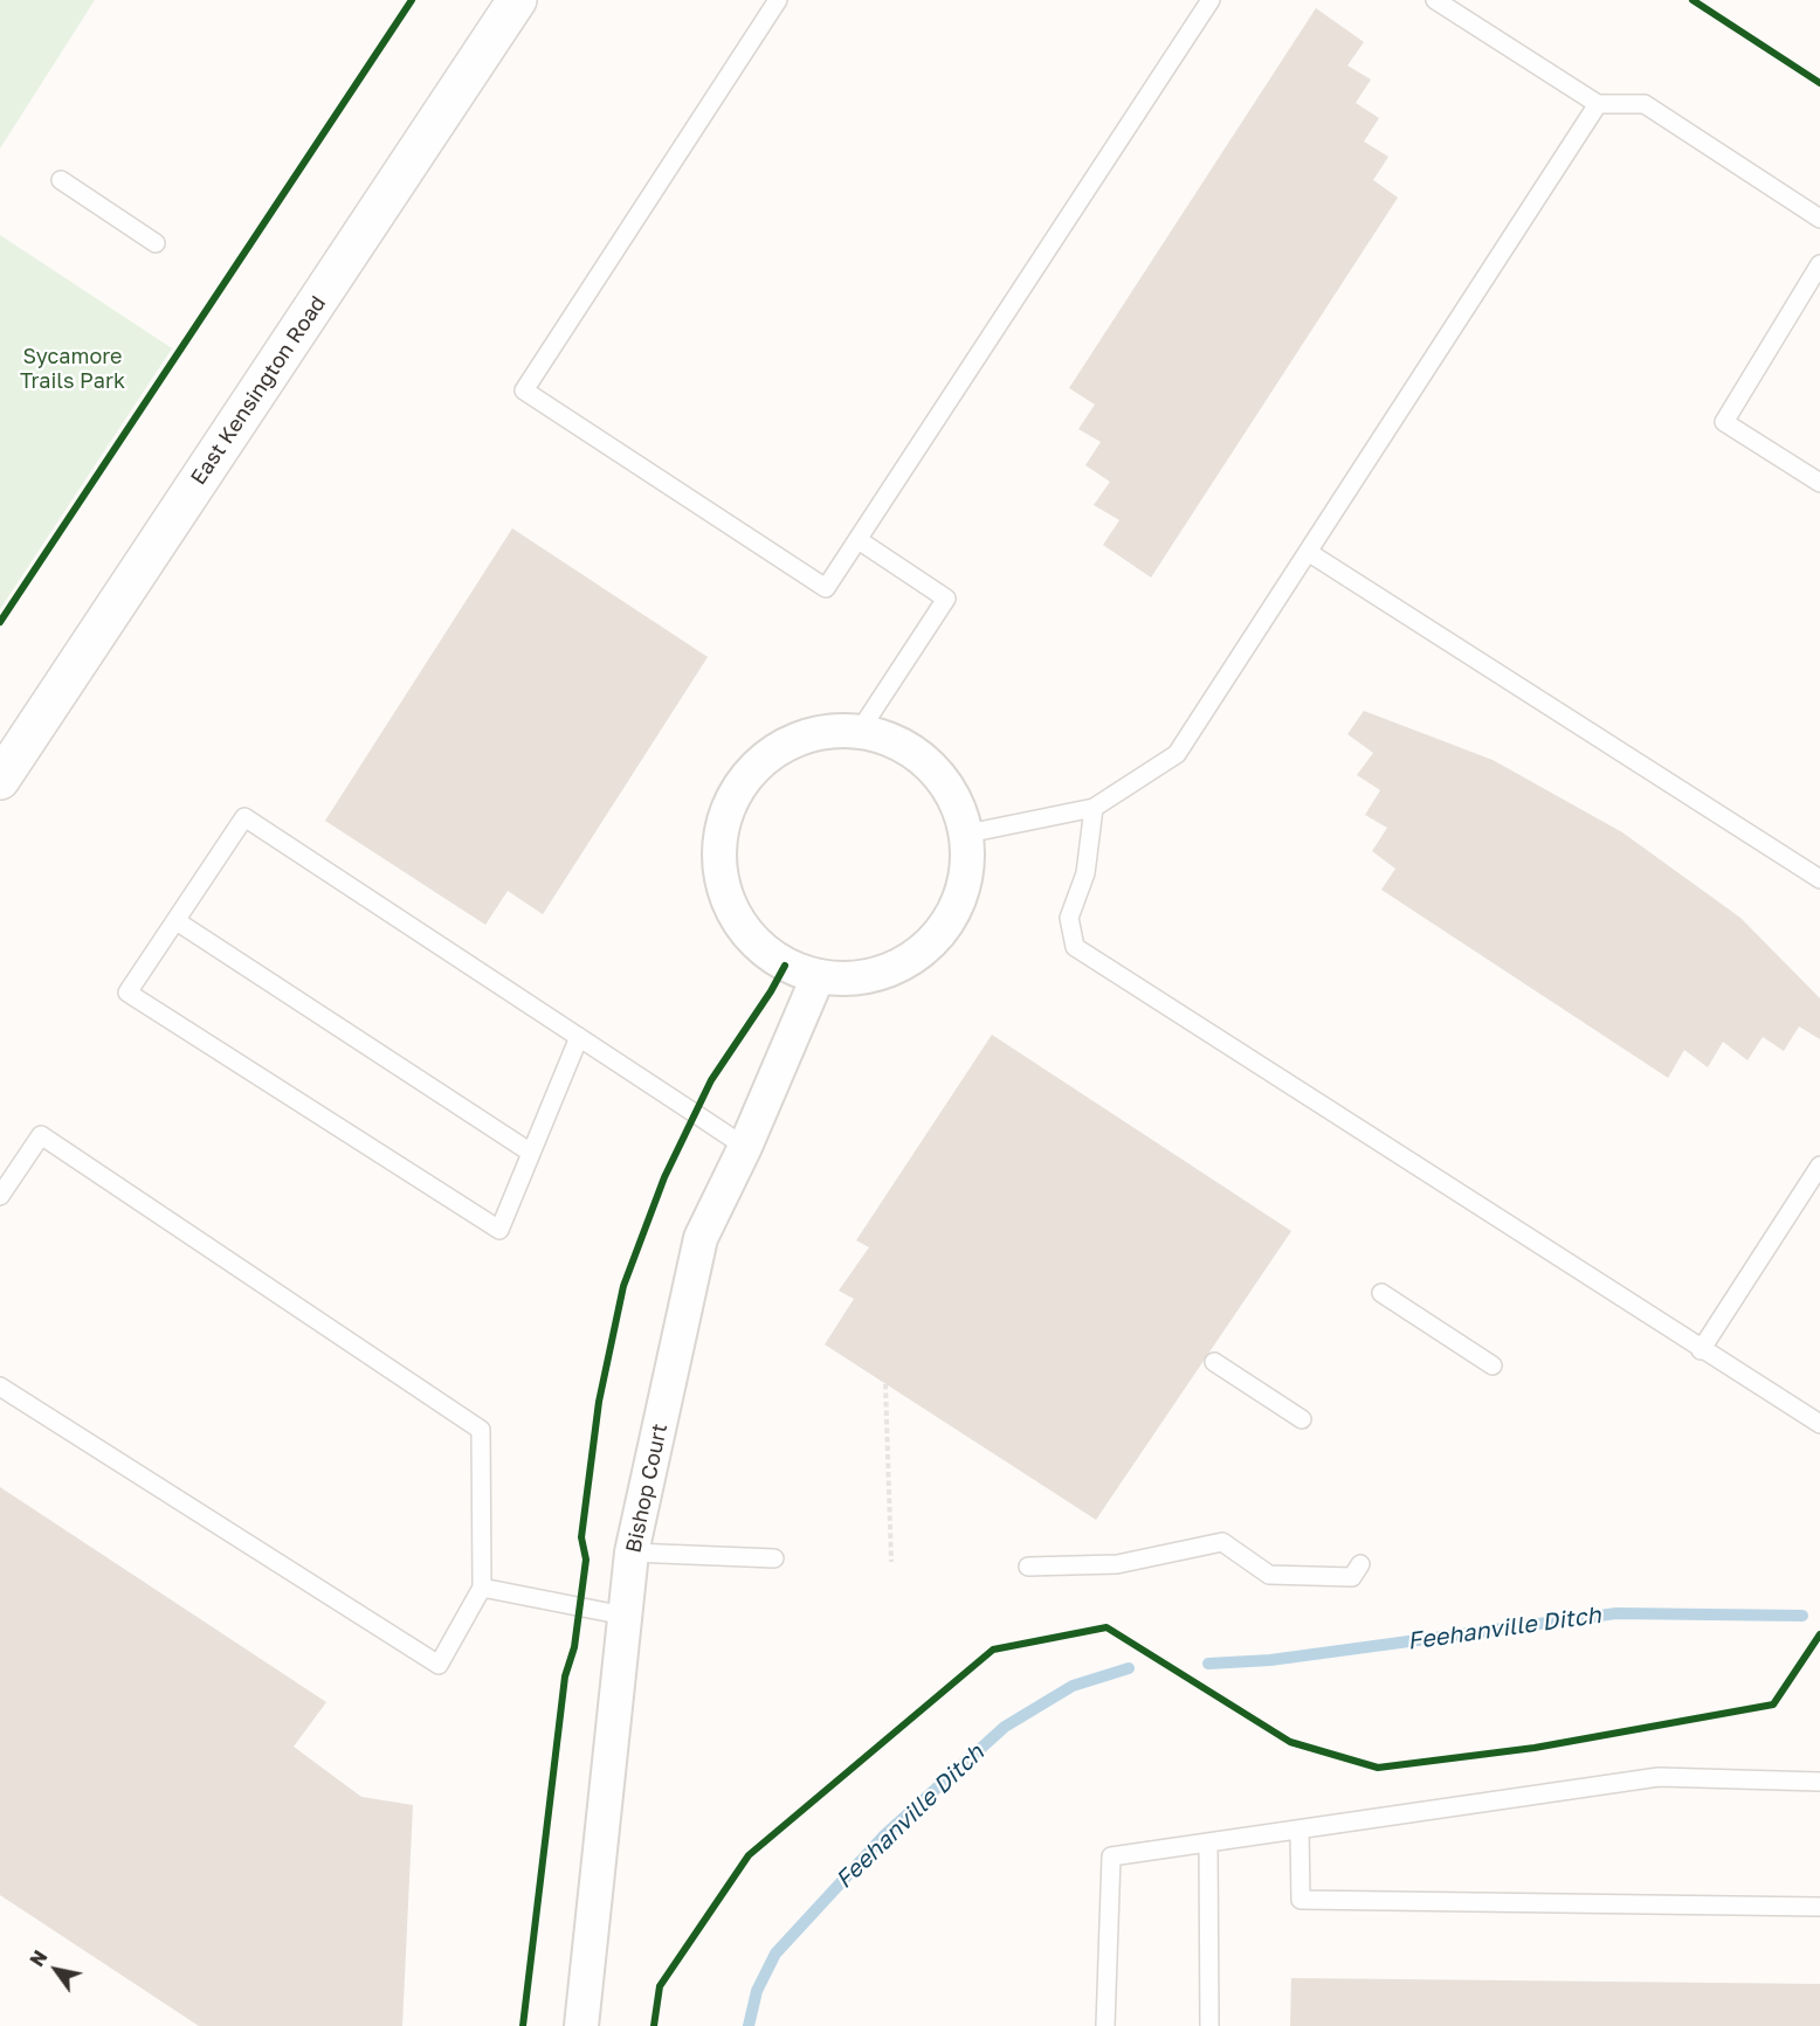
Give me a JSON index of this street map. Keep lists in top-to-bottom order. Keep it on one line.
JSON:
{"streets":{"main road":["East Kensington Road"],"street":["Bishop Court"]},"water":["Feehanville Ditch"],"parks":["Sycamore Trails Park"],"north":"top left"}
